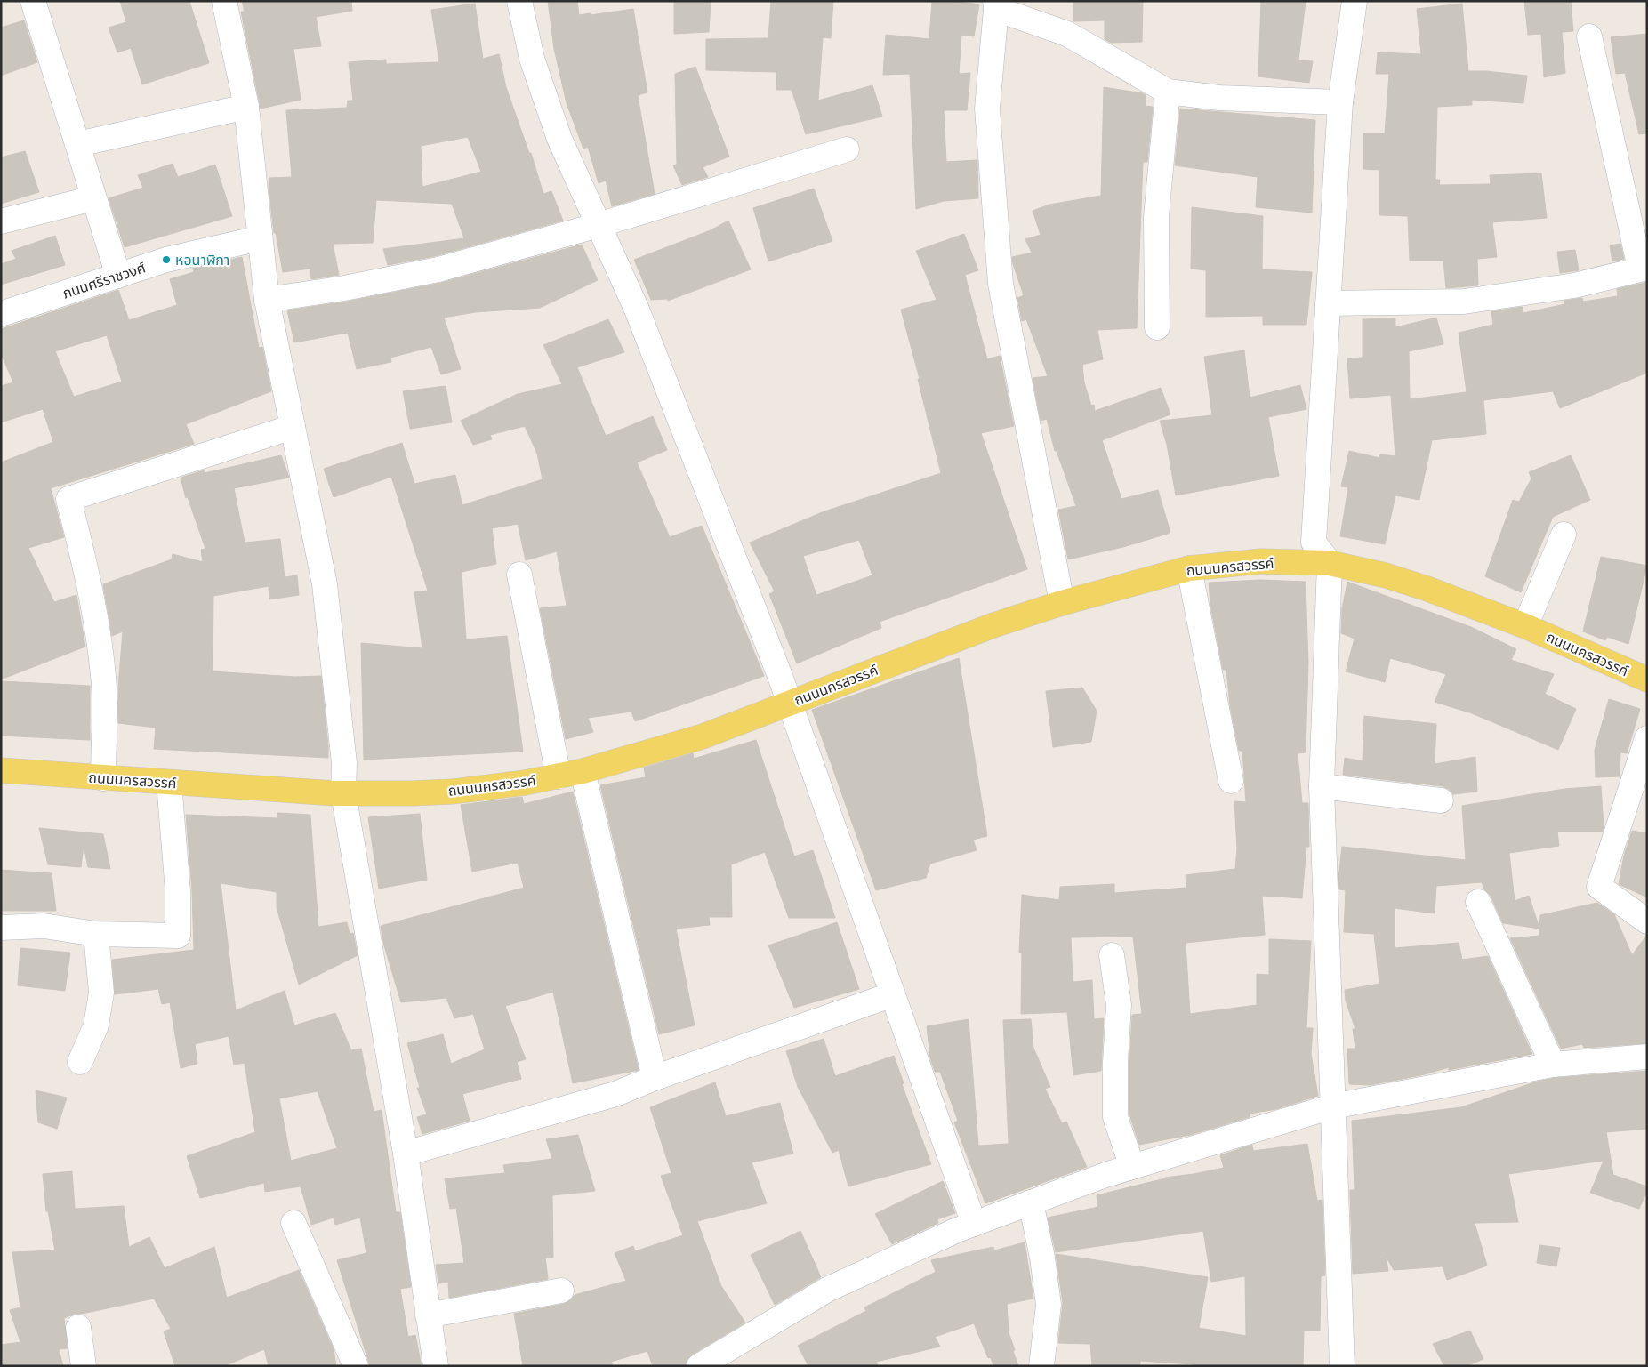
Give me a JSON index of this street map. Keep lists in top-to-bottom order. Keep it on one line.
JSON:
{"streets":{"main road":["ถนนนครสวรรค์"],"street":["ภนนศรีราชวงศ์"]},"places":["หอนาฬิกา"]}
